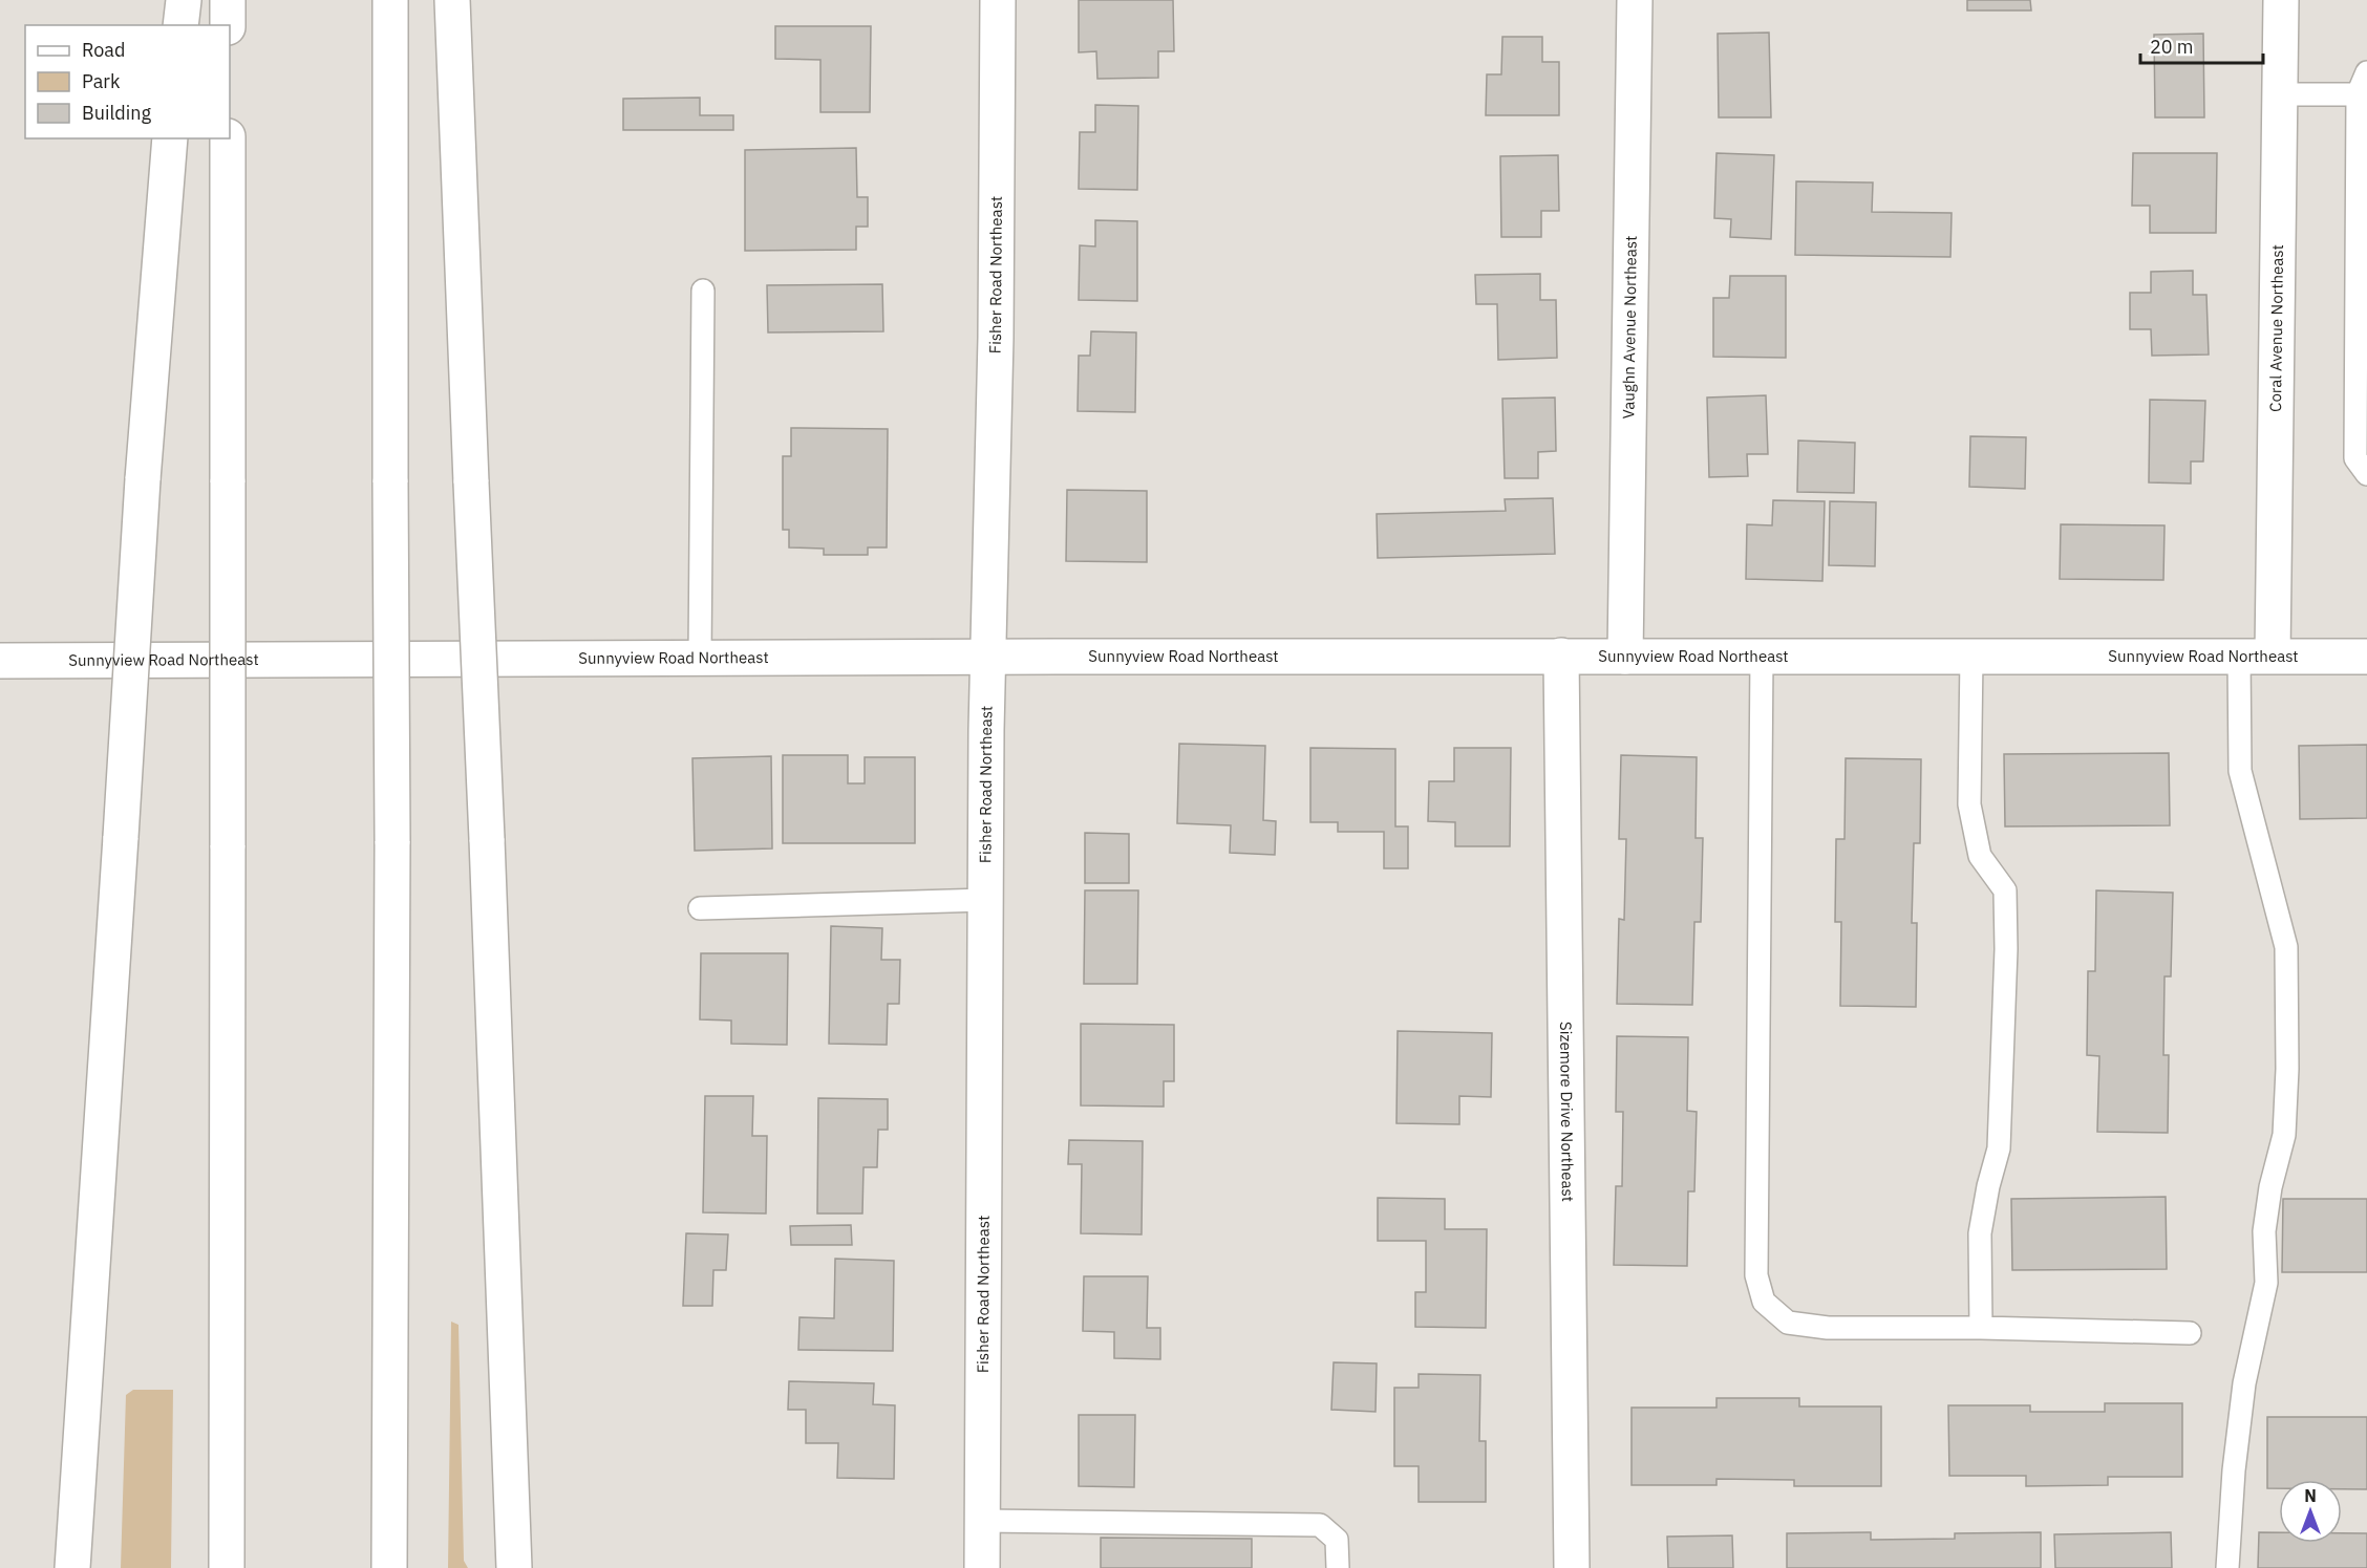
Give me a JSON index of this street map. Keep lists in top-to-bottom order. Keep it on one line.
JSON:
{"streets":{"main road":["Fisher Road Northeast","Vaughn Avenue Northeast","Coral Avenue Northeast","Sunnyview Road Northeast","Sizemore Drive Northeast"]},"crossings":[["Fisher Road Northeast","Sunnyview Road Northeast"],["Vaughn Avenue Northeast","Sunnyview Road Northeast"],["Coral Avenue Northeast","Sunnyview Road Northeast"],["Sunnyview Road Northeast","Sizemore Drive Northeast"]],"legend":["Road","Park","Building"],"scale_bar":"20 m","north":"top"}
